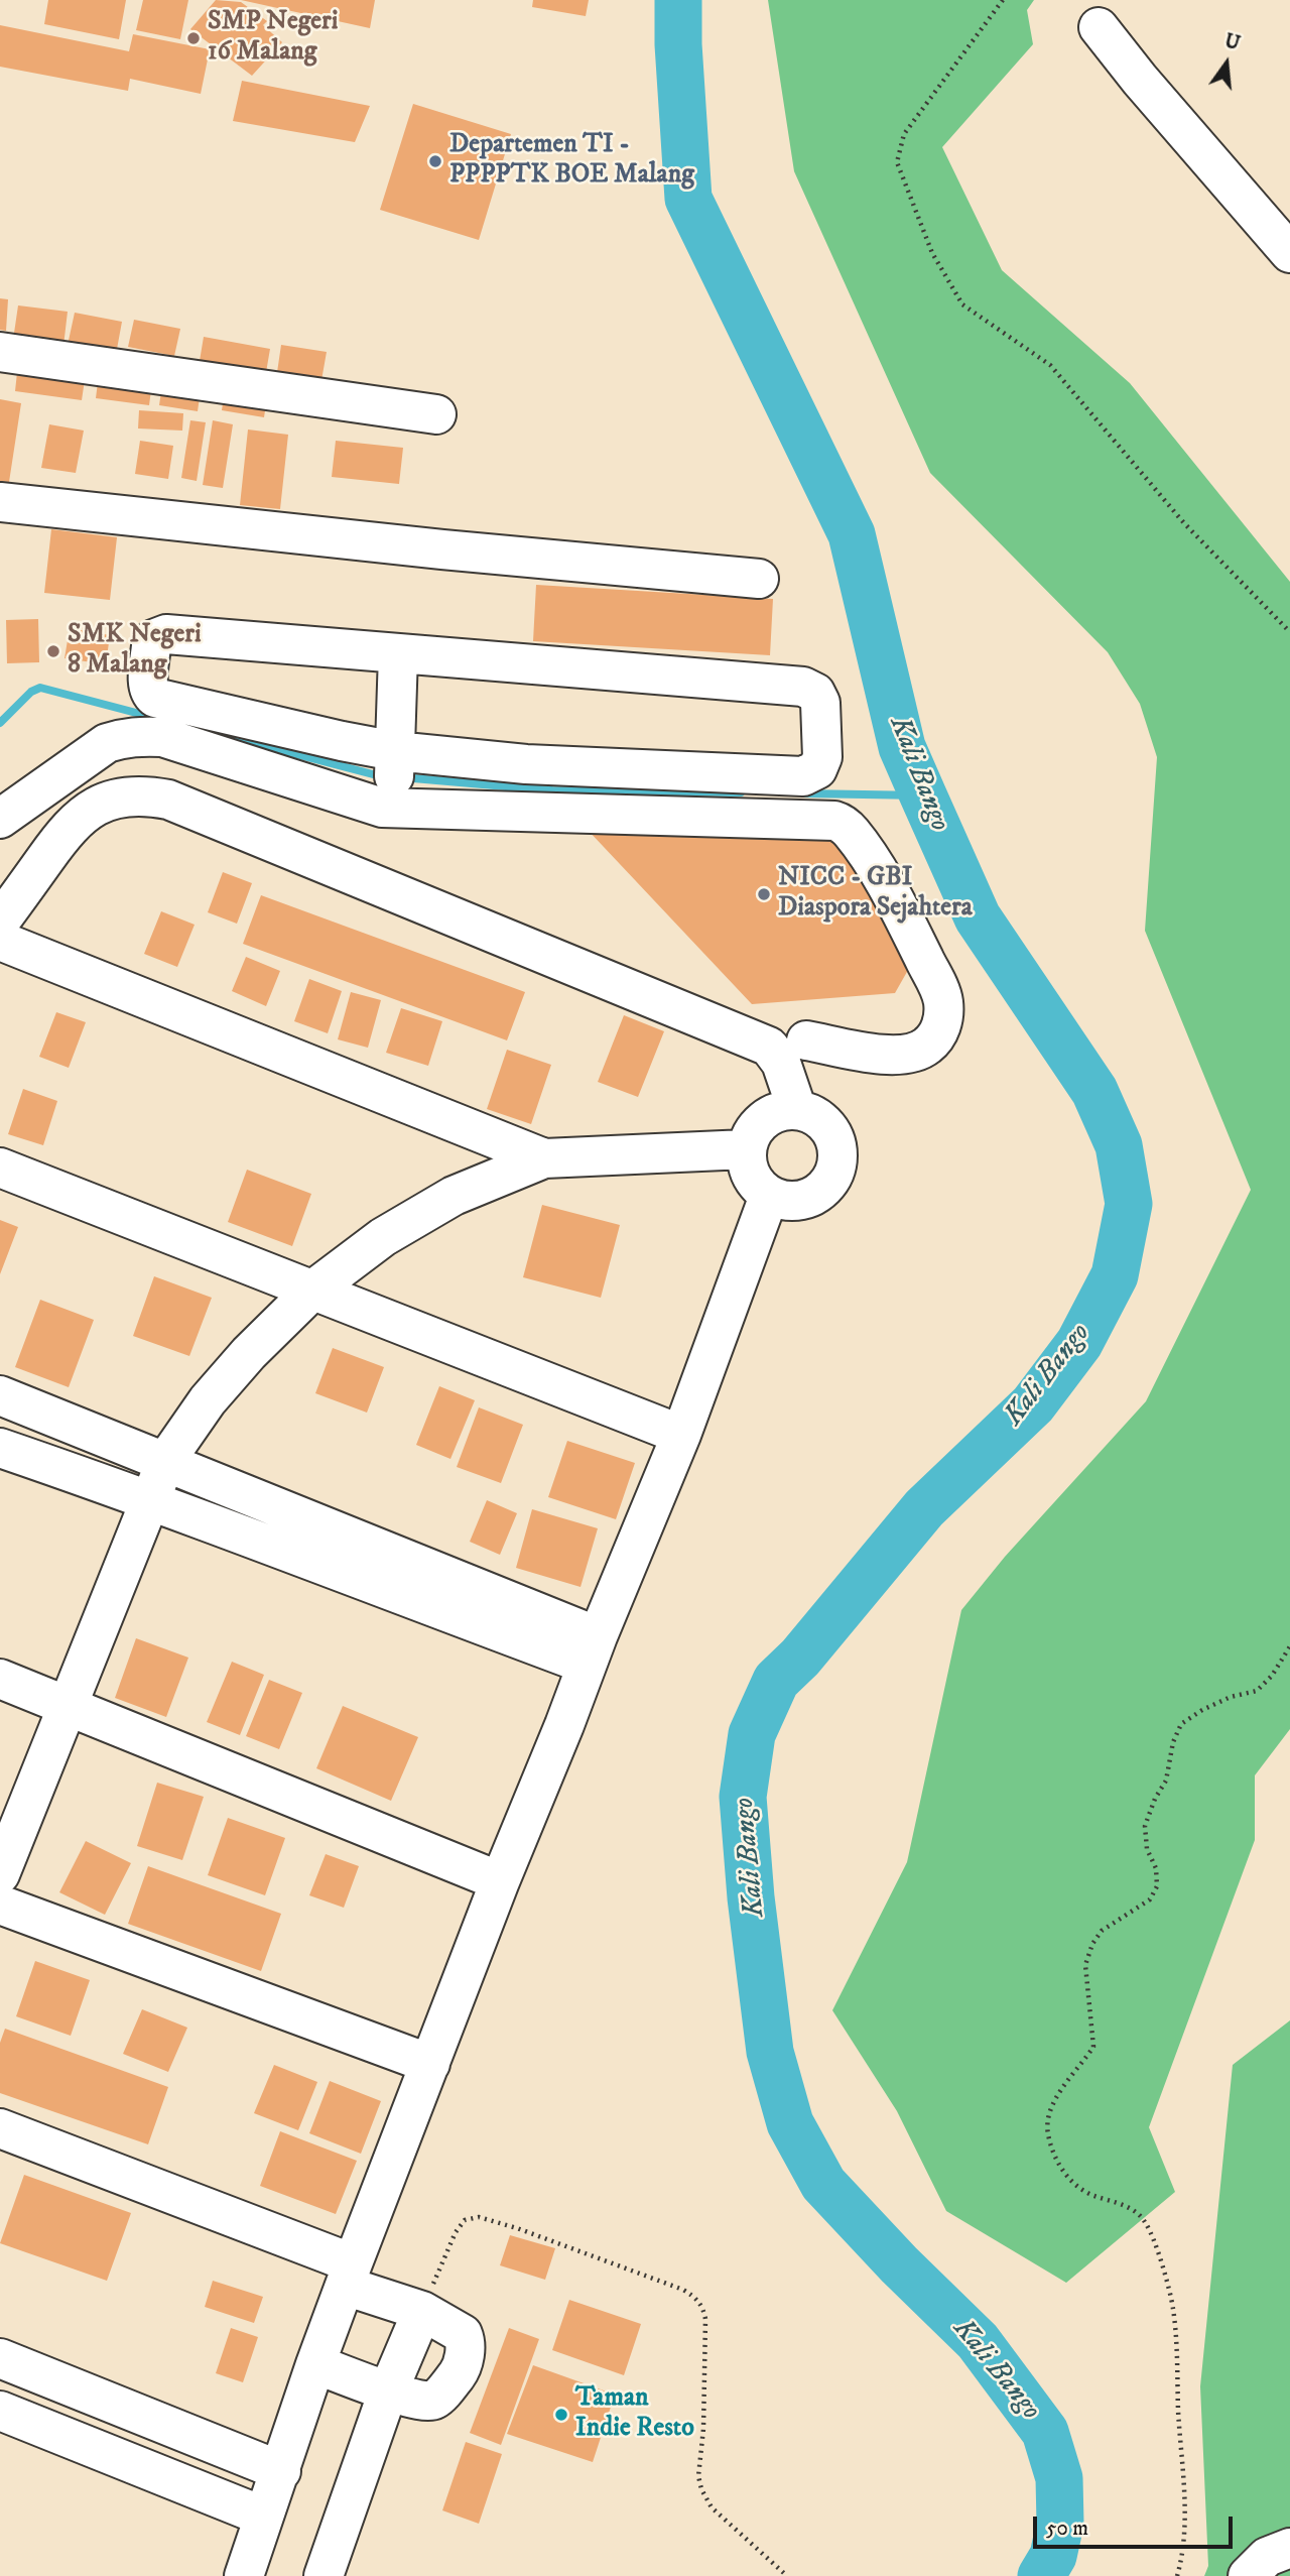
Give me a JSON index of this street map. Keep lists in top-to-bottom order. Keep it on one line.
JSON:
{"water":["Kali Bango"],"places":["SMP Negeri 16 Malang","Departemen TI - PPPPTK BOE Malang","SMK Negeri 8 Malang","NICC - GBI Diaspora Sejahtera","Taman Indie Resto"],"scale_bar":"50 m","north":"top"}
